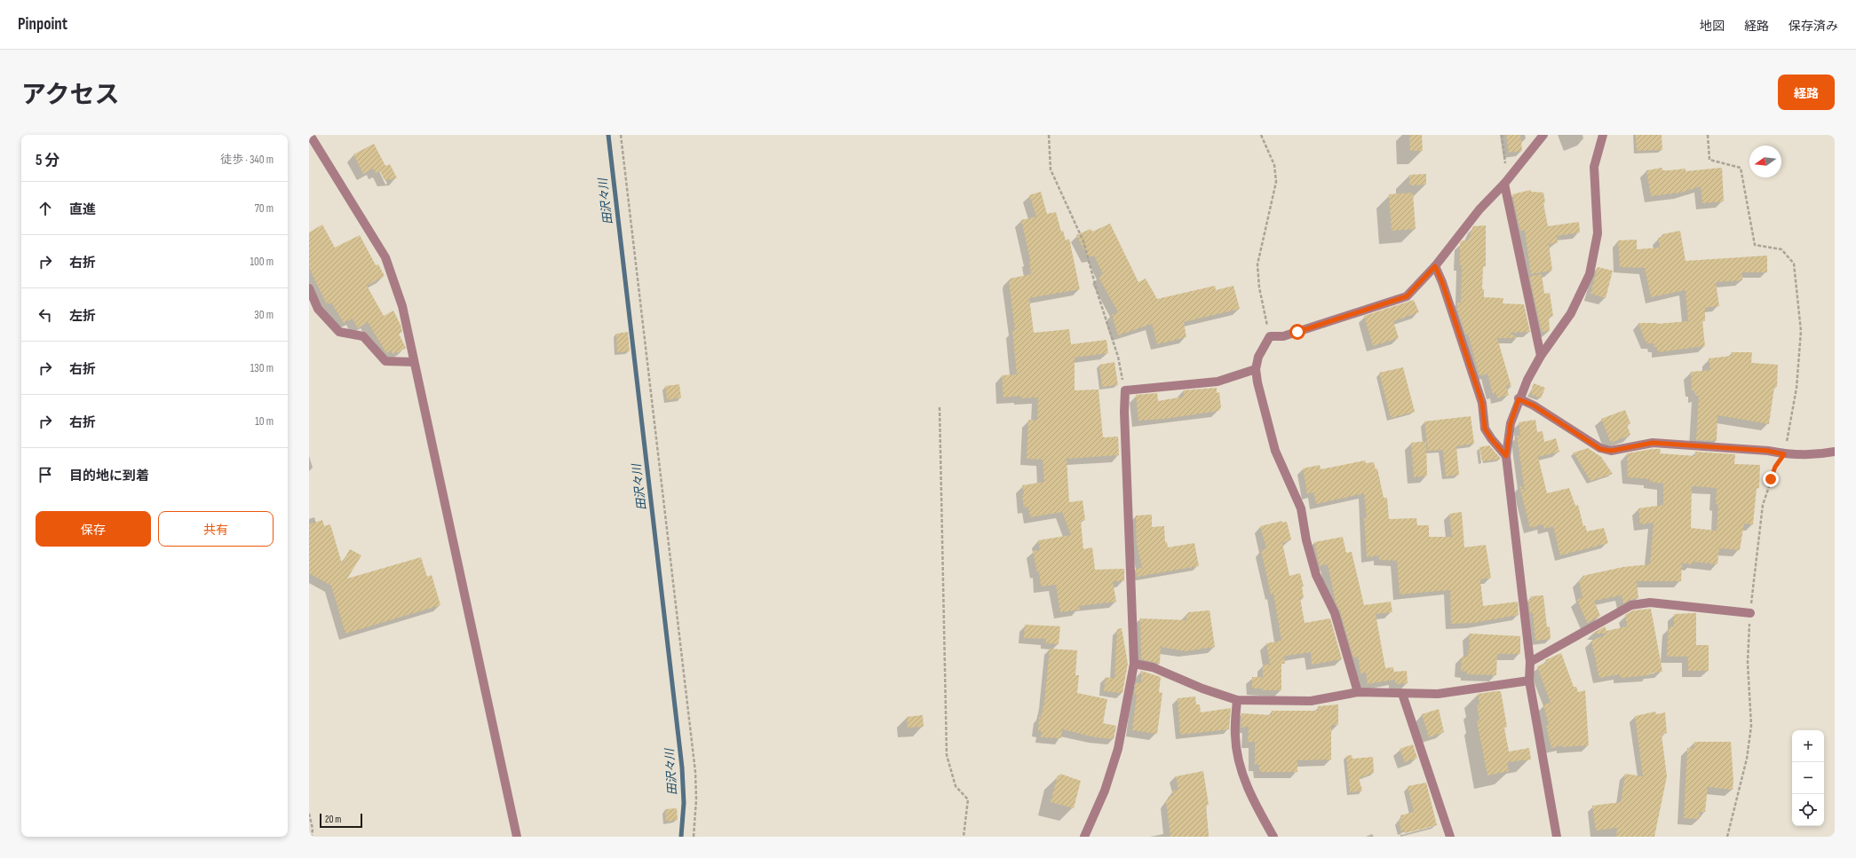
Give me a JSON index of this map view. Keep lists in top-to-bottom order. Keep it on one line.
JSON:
{"water":["田沢々川"],"scale_bar":"20 m","north":"left","page":{"header":"Pinpoint","nav":["地図","経路","保存済み"],"title":"アクセス","buttons":["経路",["保存","共有"]],"heading":["5 分","徒歩 · 340 m"],"list":[["直進","70 m"],["右折","100 m"],["左折","30 m"],["右折","130 m"],["右折","10 m"],"目的地に到着"],"map_buttons":["+","−"],"scale":"20 m"}}
